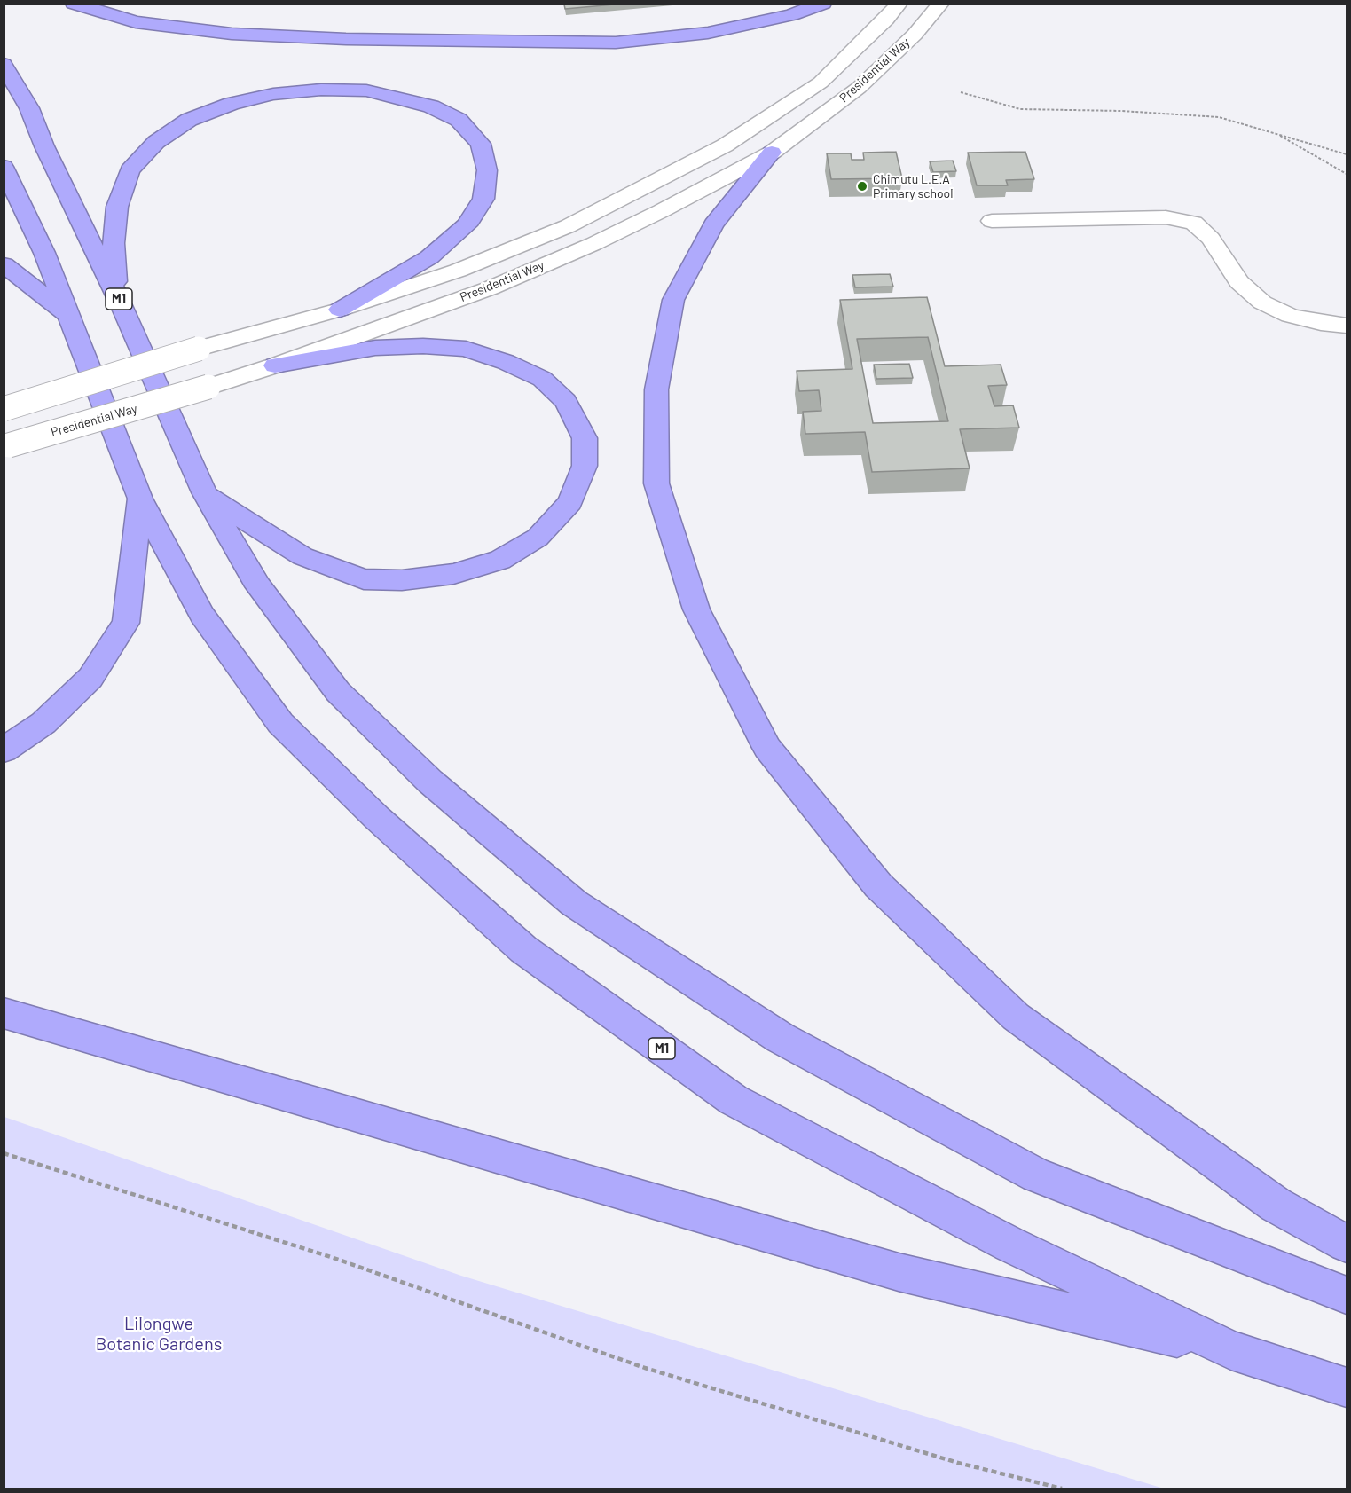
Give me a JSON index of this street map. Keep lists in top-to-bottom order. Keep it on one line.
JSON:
{"streets":{"highway":["M1"],"main road":["Presidential Way"]},"parks":["Lilongwe Botanic Gardens"],"places":["Chimutu L.E.A Primary school"]}
